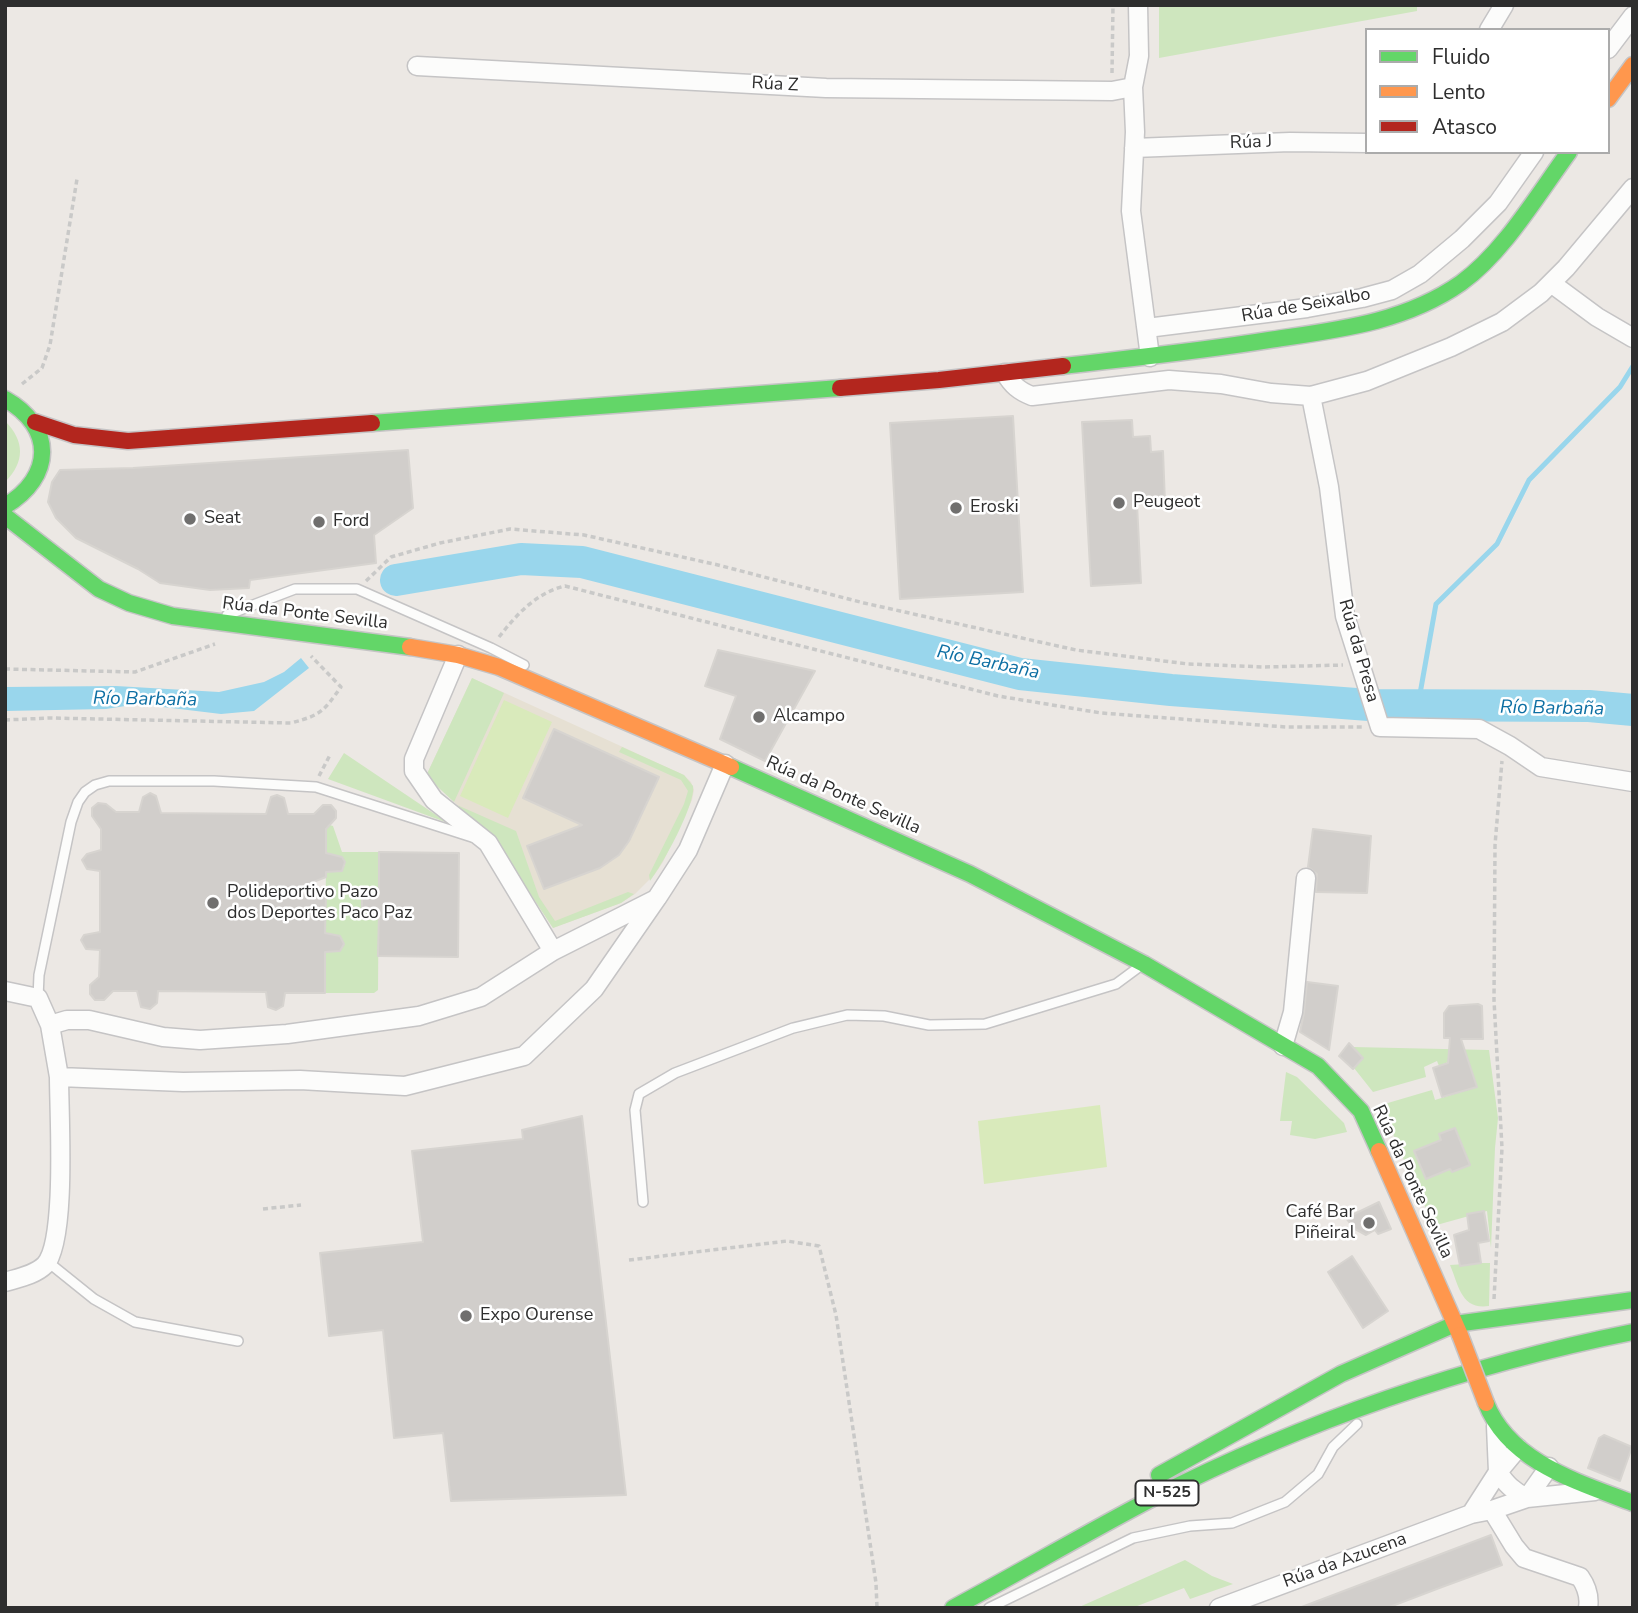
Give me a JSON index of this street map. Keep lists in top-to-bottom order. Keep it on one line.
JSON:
{"streets":{"main road":["Rúa da Ponte Sevilla","N-525"],"street":["Rúa Z","Rúa J","Rúa de Seixalbo","Rúa da Presa","Rúa da Azucena"]},"crossings":[["Rúa da Ponte Sevilla","N-525"]],"water":["Río Barbaña"],"places":["Peugeot","Eroski","Seat","Ford","Alcampo","Polideportivo Pazo dos Deportes Paco Paz","Café Bar Piñeiral","Expo Ourense"],"legend":["Fluido","Lento","Atasco"]}
